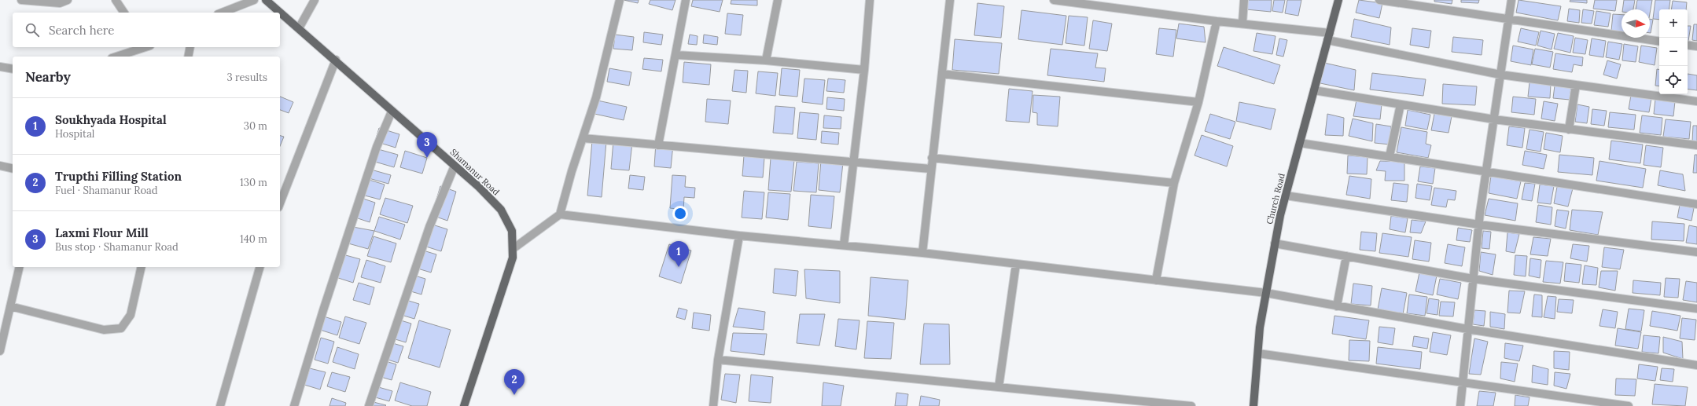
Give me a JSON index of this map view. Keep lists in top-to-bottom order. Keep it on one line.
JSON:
{"streets":{"main road":["Shamanur Road","Church Road"]},"north":"right","page":{"map_buttons":["+","−"],"search":"Search here","heading":["Nearby","3 results"],"list":[{"mark":"1","name":"Soukhyada Hospital","note":"Hospital","value":"30 m"},{"mark":"2","name":"Trupthi Filling Station","note":"Fuel · Shamanur Road","value":"130 m"},{"mark":"3","name":"Laxmi Flour Mill","note":"Bus stop · Shamanur Road","value":"140 m"}],"pins":["3","1","2"]}}
